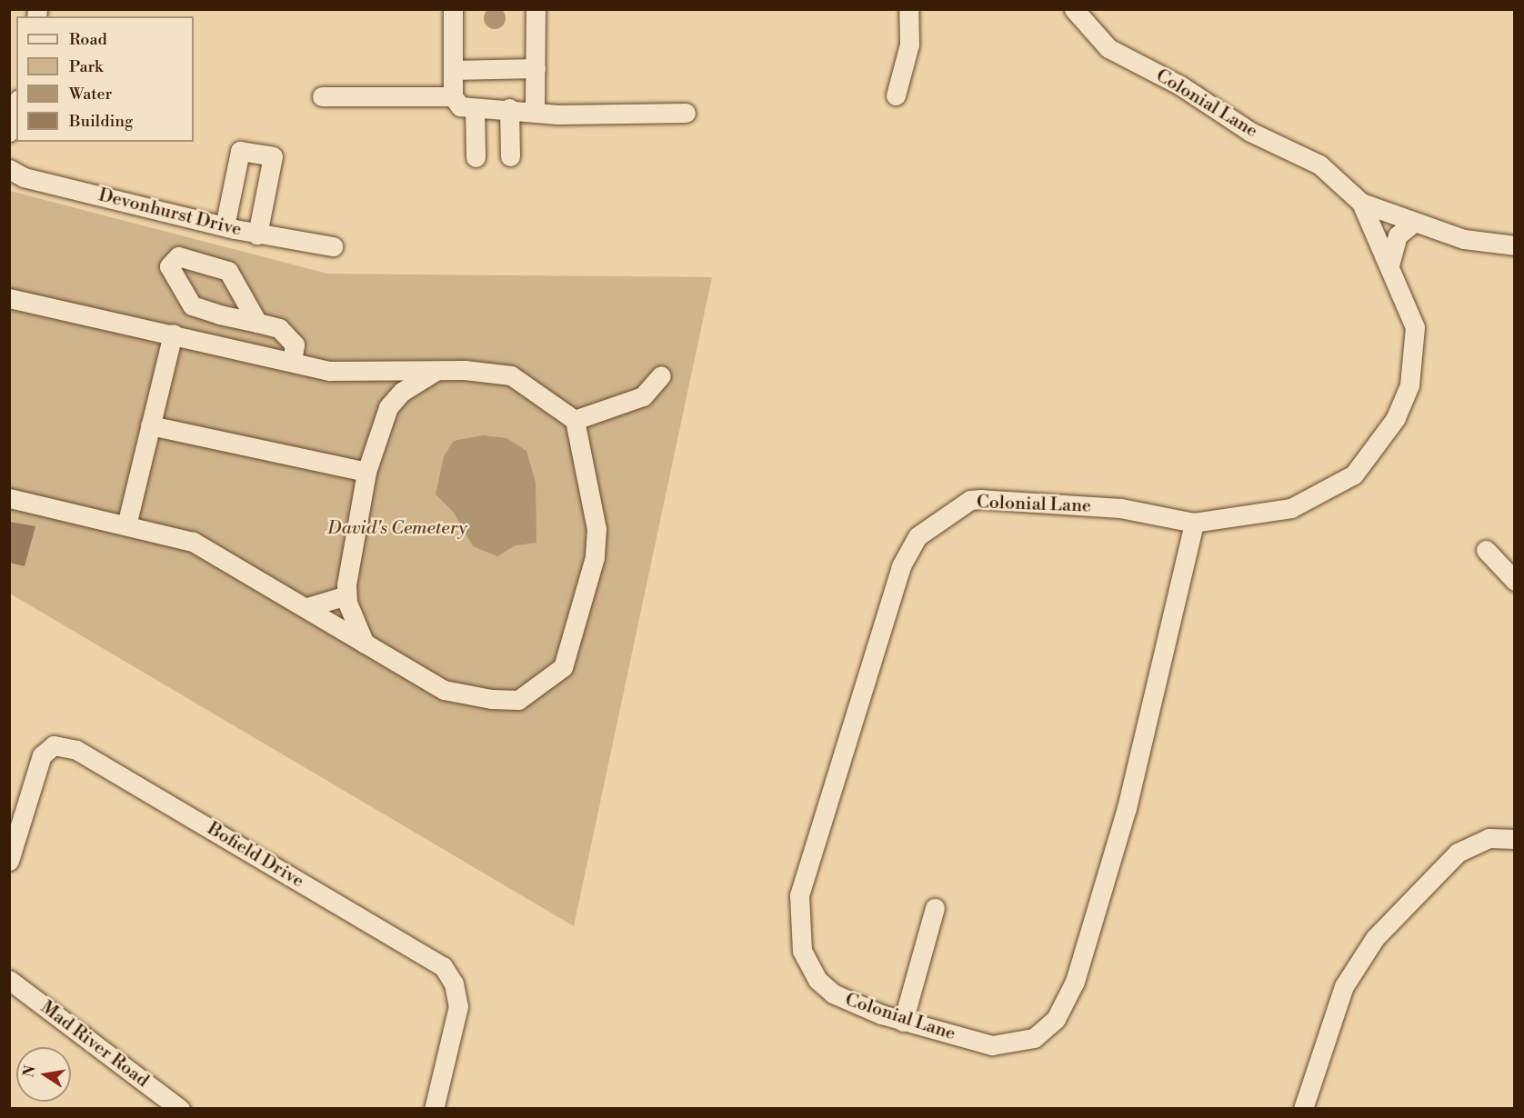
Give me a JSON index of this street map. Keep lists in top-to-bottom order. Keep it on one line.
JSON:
{"streets":{"street":["Colonial Lane","Devonhurst Drive","Bofield Drive","Mad River Road"]},"parks":["David's Cemetery"],"legend":["Road","Park","Water","Building"],"north":"left"}
